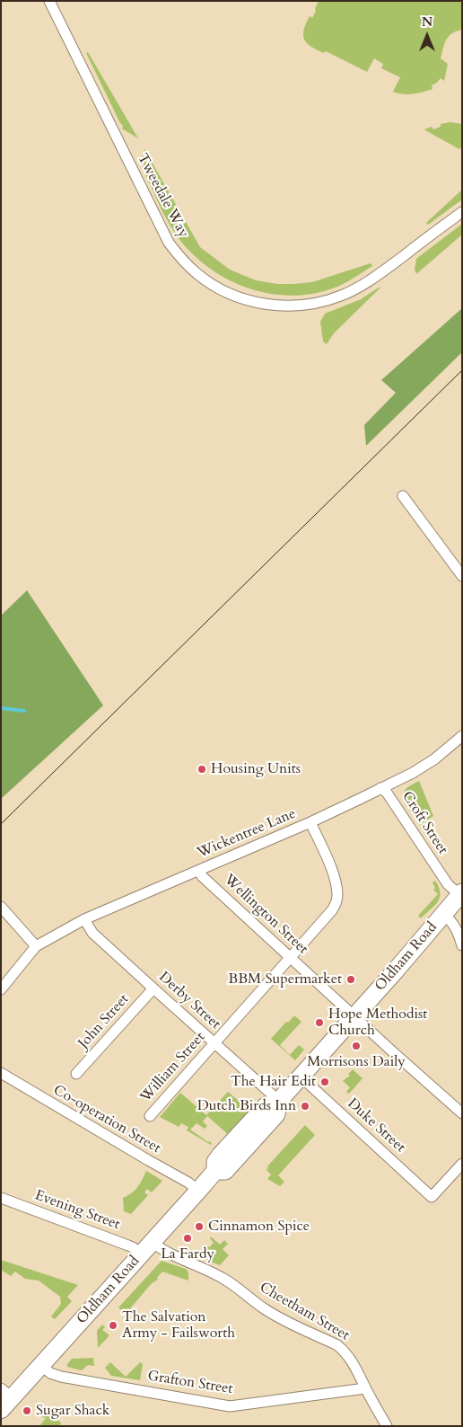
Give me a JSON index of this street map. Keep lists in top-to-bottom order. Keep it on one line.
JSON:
{"streets":{"highway":["Oldham Road"],"street":["Tweedale Way","Croft Street","Wickentree Lane","Wellington Street","Derby Street","John Street","William Street","Co-operation Street","Duke Street","Evening Street","Cheetham Street","Grafton Street"]},"crossings":[["Croft Street","Wickentree Lane"],["Croft Street","Oldham Road"],["Wickentree Lane","Wellington Street"],["Wickentree Lane","Derby Street"],["Wickentree Lane","William Street"],["Wellington Street","Oldham Road"],["Wellington Street","William Street"],["Oldham Road","Derby Street"],["Oldham Road","Co-operation Street"],["Oldham Road","Duke Street"],["Oldham Road","Evening Street"],["Oldham Road","Cheetham Street"],["Oldham Road","Grafton Street"],["Derby Street","John Street"],["Derby Street","William Street"],["Evening Street","Cheetham Street"],["Cheetham Street","Grafton Street"]],"places":["Housing Units","BBM Supermarket","Hope Methodist Church","Morrisons Daily","The Hair Edit","Dutch Birds Inn","Cinnamon Spice","La Fardy","The Salvation Army - Failsworth","Sugar Shack"],"north":"top"}
